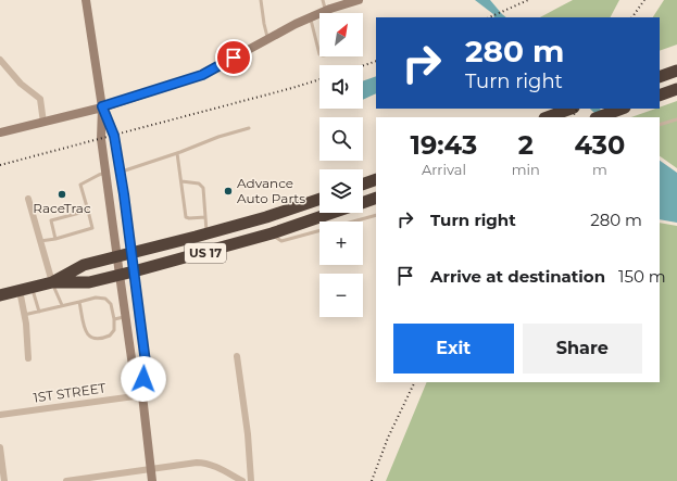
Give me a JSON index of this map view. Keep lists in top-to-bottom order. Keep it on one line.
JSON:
{"streets":{"highway":["US 17"],"street":["1ST STREET"]},"places":["Advance Auto Parts","RaceTrac"],"north":"top right","page":{"map_buttons":["+","−"],"turn":["280 m","Turn right"],"eta":["19:43","Arrival","2","min","430","m"],"list":[{"name":"Turn right","value":"280 m"},{"name":"Arrive at destination","value":"150 m"}],"buttons":["Exit","Share"]}}
